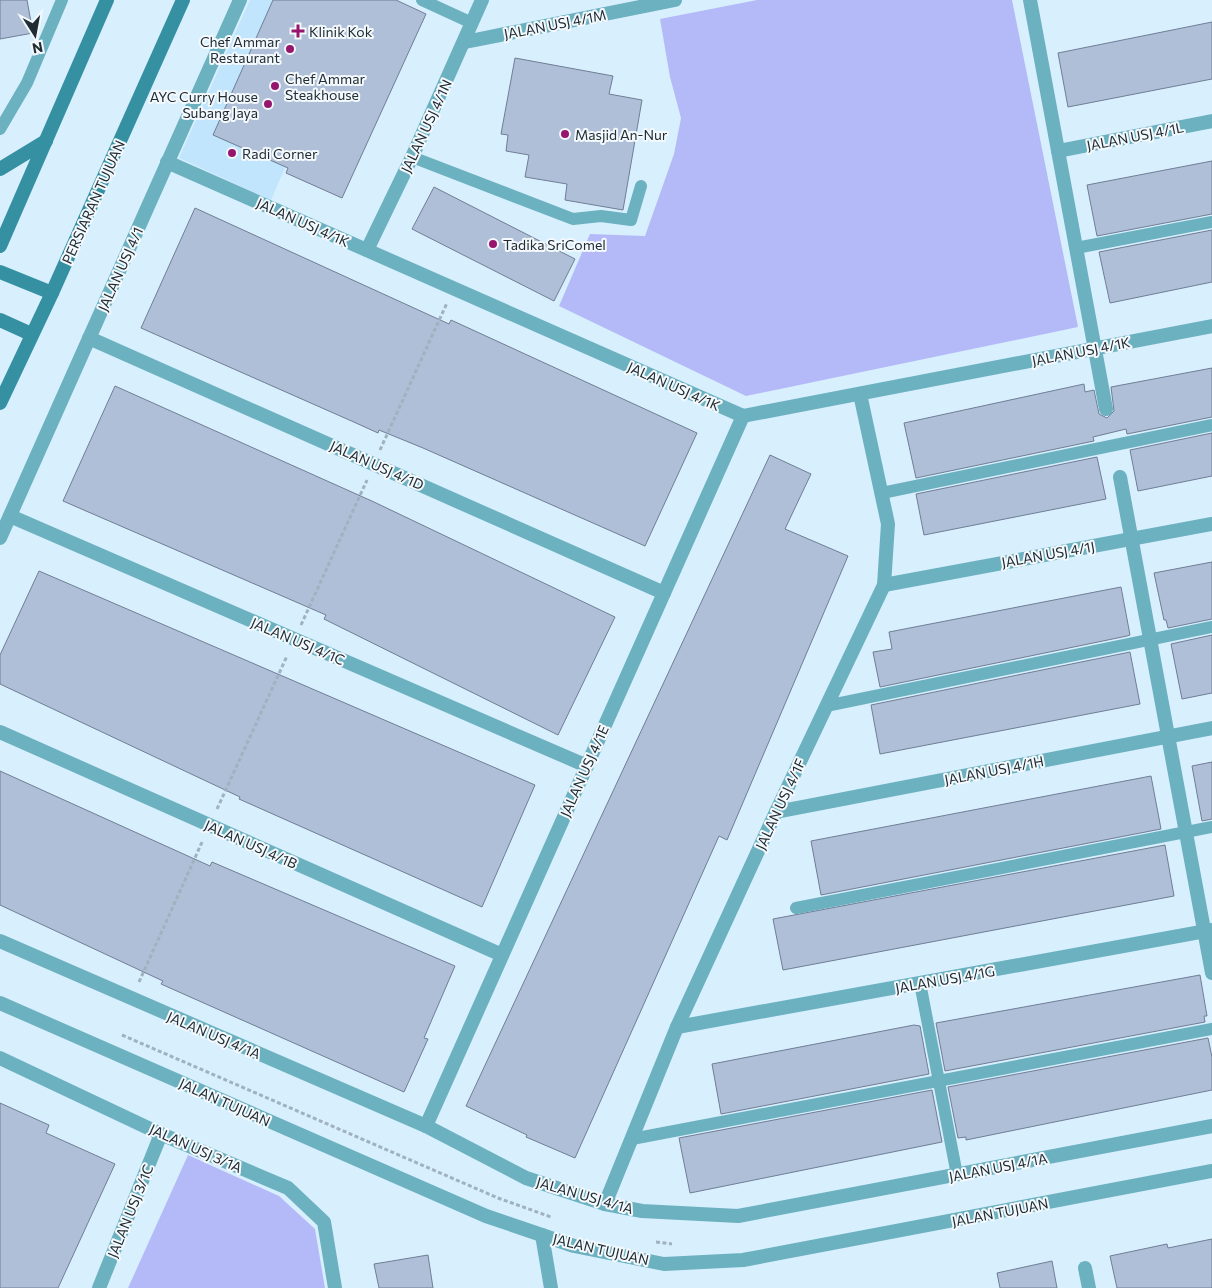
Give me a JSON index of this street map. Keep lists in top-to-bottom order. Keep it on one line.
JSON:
{"streets":{"main road":["PERSIARAN TUJUAN"],"street":["JALAN USJ 4/1M","JALAN USJ 4/1N","JALAN USJ 4/1L","JALAN USJ 4/1K","JALAN USJ 4/1","JALAN USJ 4/1D","JALAN USJ 4/1J","JALAN USJ 4/1C","JALAN USJ 4/1H","JALAN USJ 4/1E","JALAN USJ 4/1F","JALAN USJ 4/1B","JALAN USJ 4/1G","JALAN USJ 4/1A","JALAN TUJUAN","JALAN USJ 3/1A","JALAN USJ 3/1C"]},"crossings":[["JALAN USJ 4/1M","JALAN USJ 4/1N"],["JALAN USJ 4/1N","JALAN USJ 4/1K"],["JALAN USJ 4/1K","JALAN USJ 4/1"],["JALAN USJ 4/1K","JALAN USJ 4/1E"],["JALAN USJ 4/1K","JALAN USJ 4/1F"],["JALAN USJ 4/1","JALAN USJ 4/1D"],["JALAN USJ 4/1","JALAN USJ 4/1C"],["JALAN USJ 4/1D","JALAN USJ 4/1E"],["JALAN USJ 4/1J","JALAN USJ 4/1F"],["JALAN USJ 4/1C","JALAN USJ 4/1E"],["JALAN USJ 4/1H","JALAN USJ 4/1F"],["JALAN USJ 4/1E","JALAN USJ 4/1B"],["JALAN USJ 4/1E","JALAN USJ 4/1A"],["JALAN USJ 4/1F","JALAN USJ 4/1G"],["JALAN USJ 4/1F","JALAN USJ 4/1A"],["JALAN USJ 3/1A","JALAN USJ 3/1C"]],"places":{"health":["Klinik Kok"],"other":["Chef Ammar Restaurant","Chef Ammar Steakhouse","AYC Curry House Subang Jaya","Masjid An-Nur","Radi Corner","Tadika SriComel"]},"north":"bottom"}
